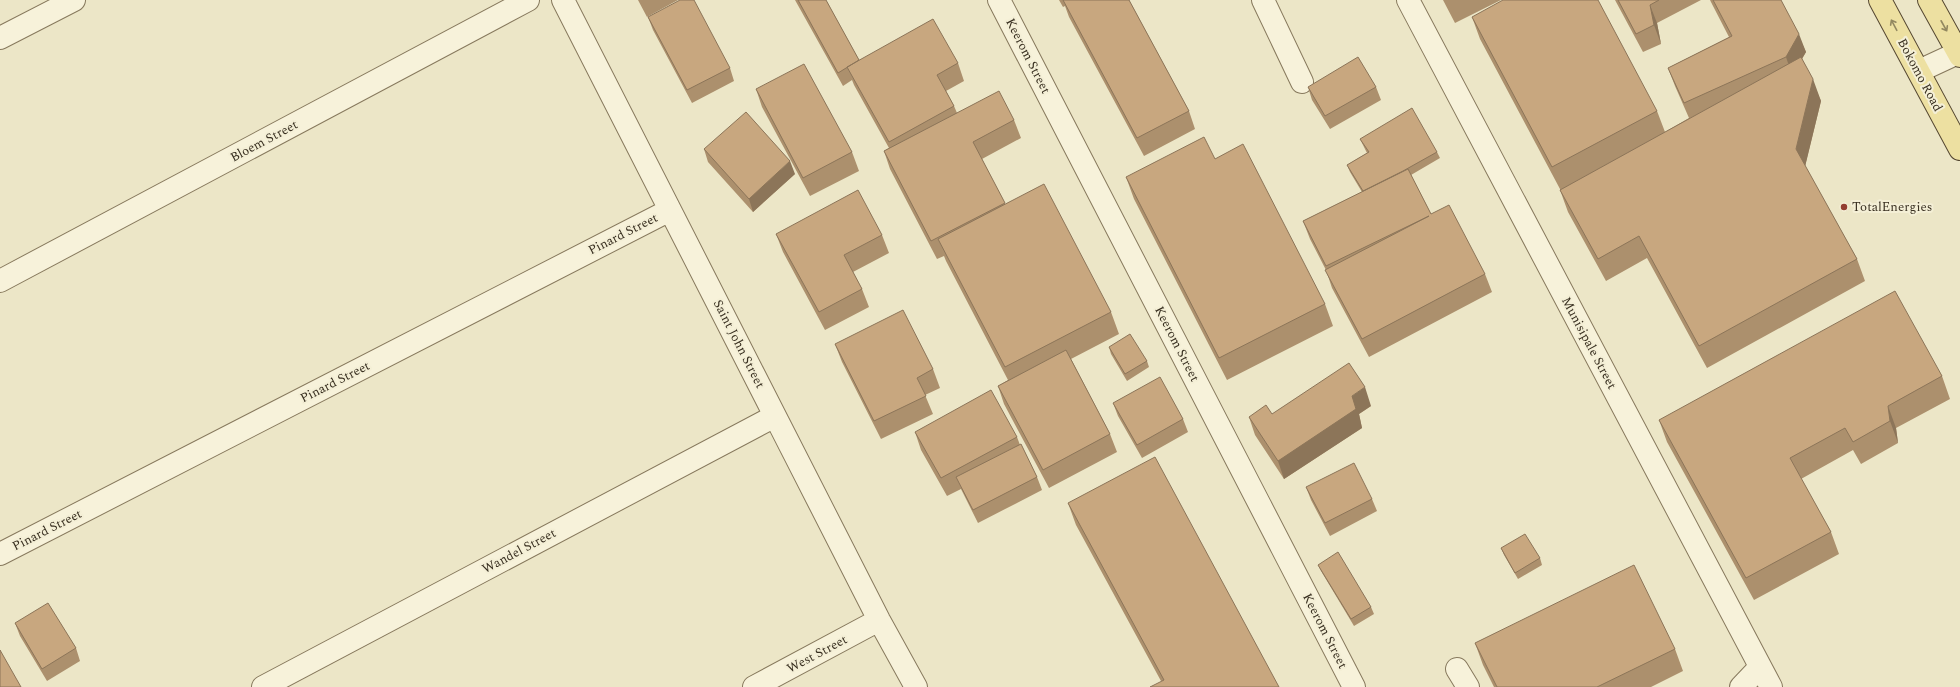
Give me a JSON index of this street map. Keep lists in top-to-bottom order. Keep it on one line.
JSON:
{"streets":{"main road":["Bokomo Road"],"street":["Keerom Street","Bloem Street","Pinard Street","Munisipale Street","Saint John Street","Wandel Street","West Street"]},"crossings":[["Pinard Street","Saint John Street"],["Saint John Street","Wandel Street"],["Saint John Street","West Street"]],"places":["TotalEnergies"]}
